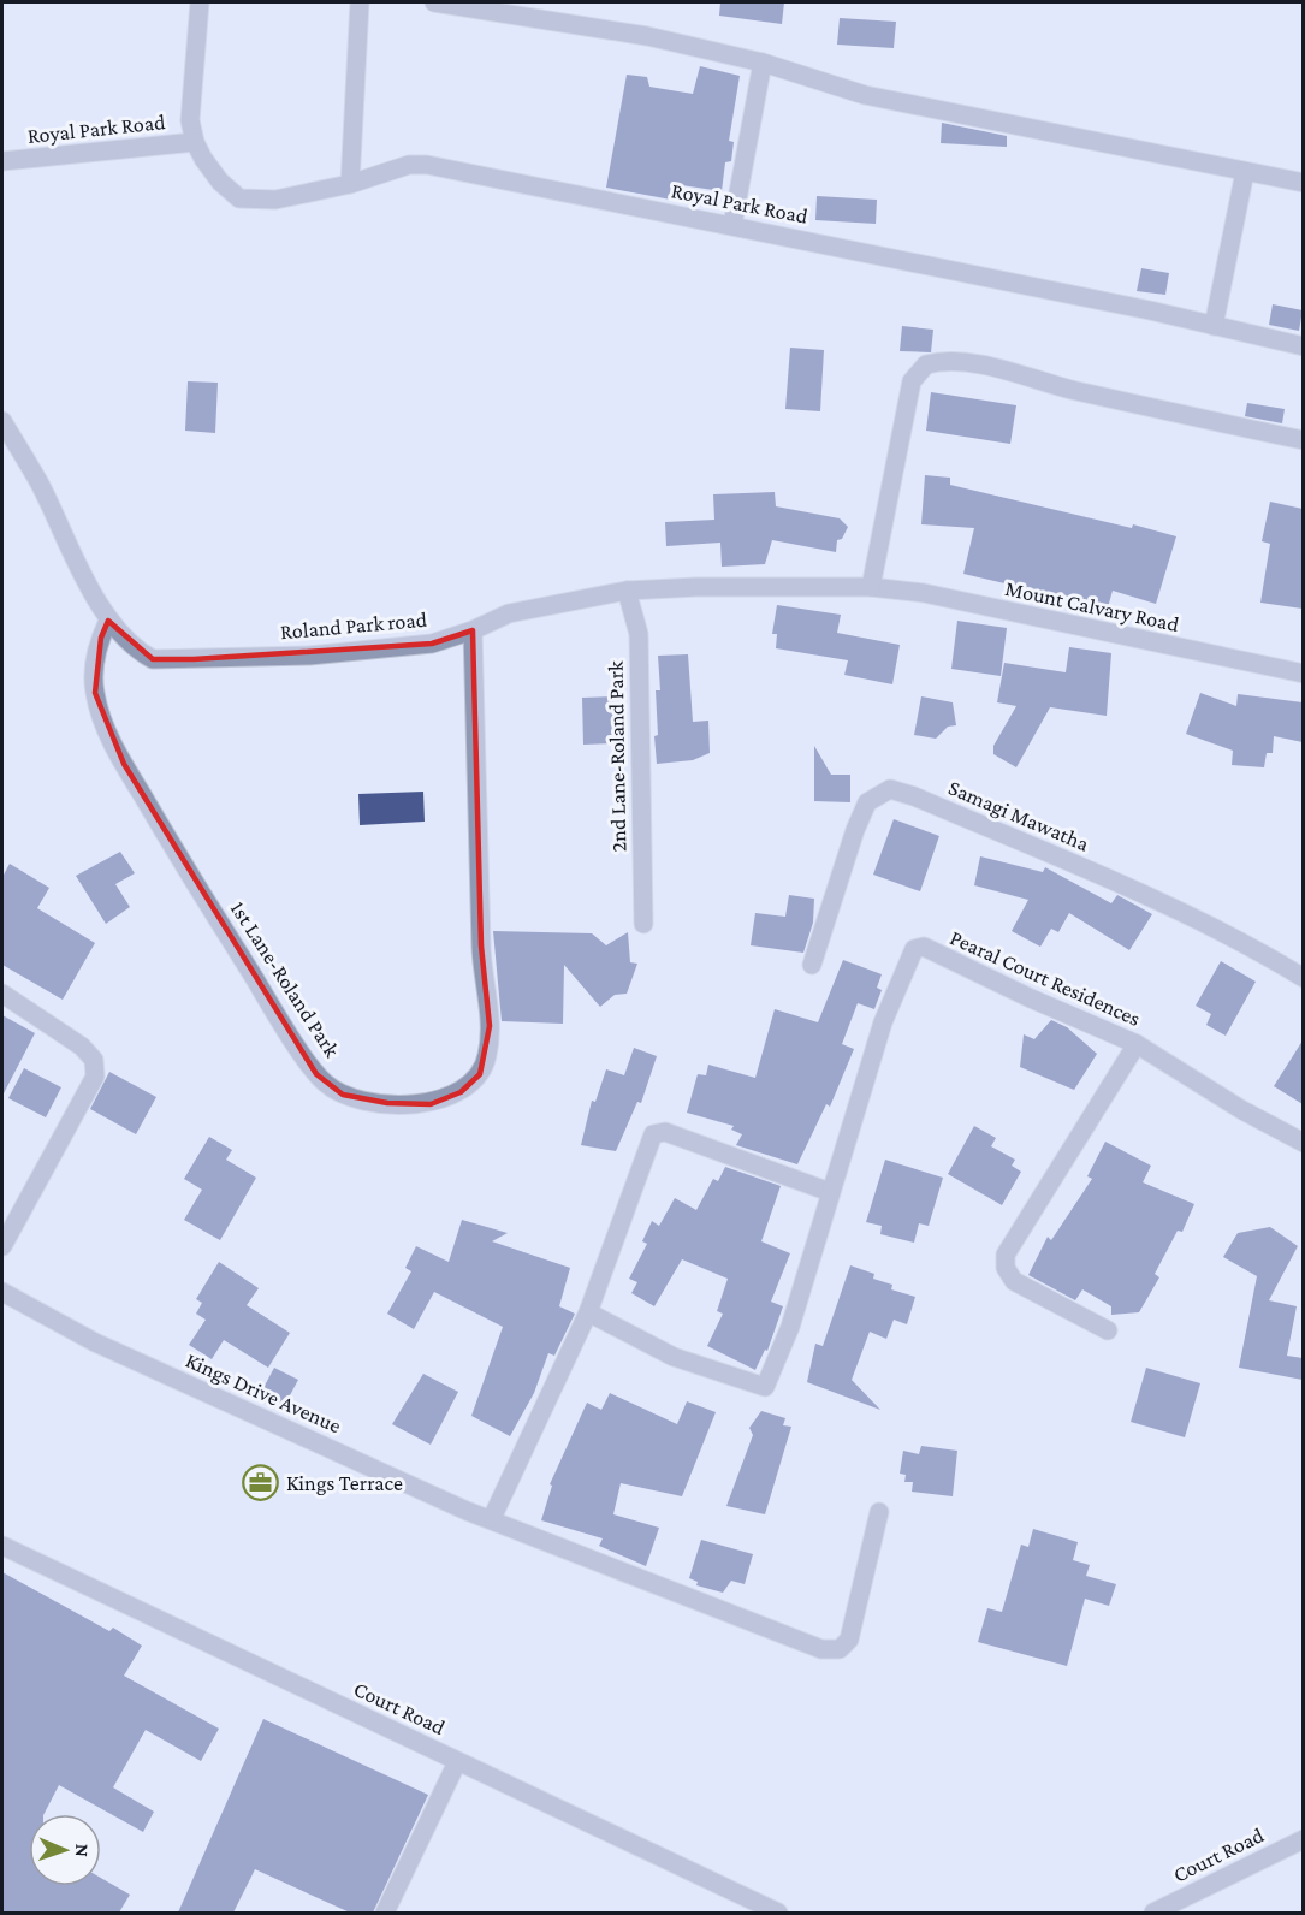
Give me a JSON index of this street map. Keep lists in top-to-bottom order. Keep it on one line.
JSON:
{"streets":{"street":["Royal Park Road","Mount Calvary Road","Roland Park road","2nd Lane-Roland Park","Samagi Mawatha","Pearal Court Residences","1st Lane-Roland Park","Kings Drive Avenue","Court Road"]},"crossings":[["Mount Calvary Road","Roland Park road"],["Roland Park road","2nd Lane-Roland Park"],["Roland Park road","1st Lane-Roland Park"]],"places":{"office":["Kings Terrace"]},"north":"right"}
